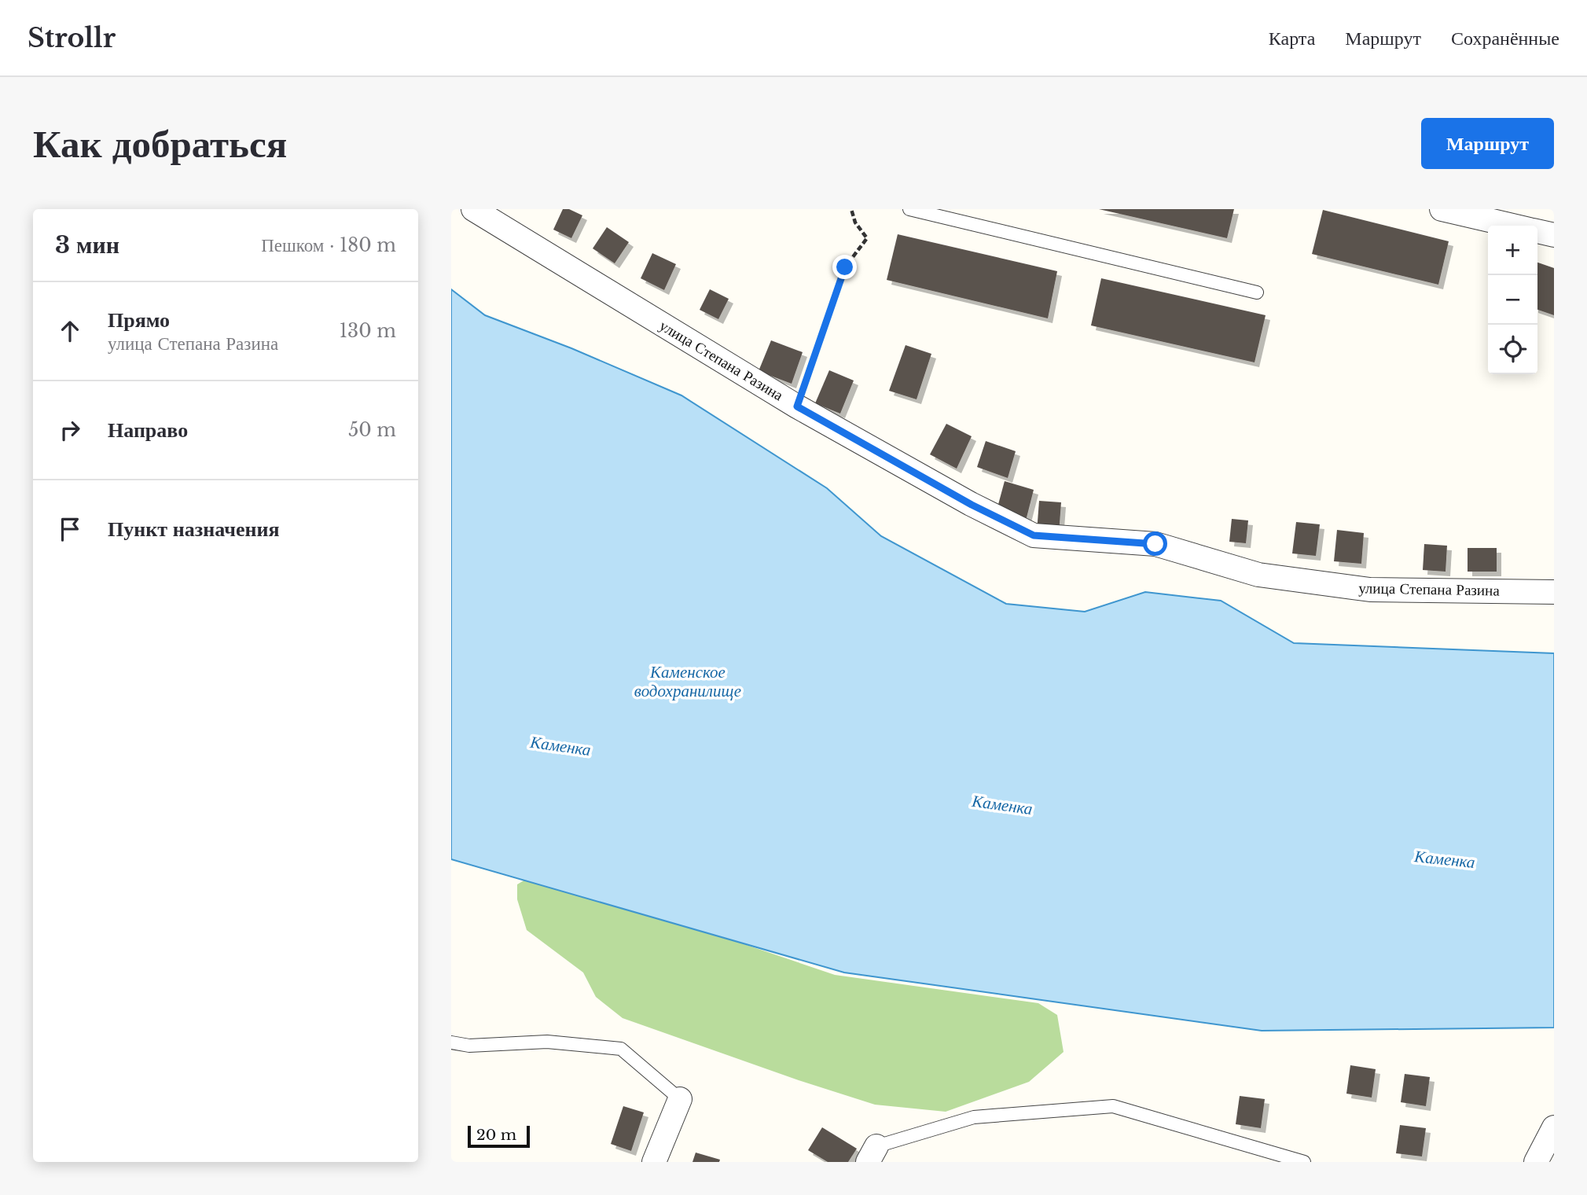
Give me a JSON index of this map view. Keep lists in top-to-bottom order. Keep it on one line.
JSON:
{"streets":{"street":["улица Степана Разина"]},"water":["Каменское водохранилище","Каменка"],"scale_bar":"20 m","page":{"header":"Strollr","nav":["Карта","Маршрут","Сохранённые"],"buttons":"Маршрут","title":"Как добраться","heading":["3 мин","Пешком · 180 m"],"map_buttons":["+","−"],"list":[["Прямо","улица Степана Разина","130 m"],["Направо","50 m"],"Пункт назначения"],"scale":"20 m"}}
